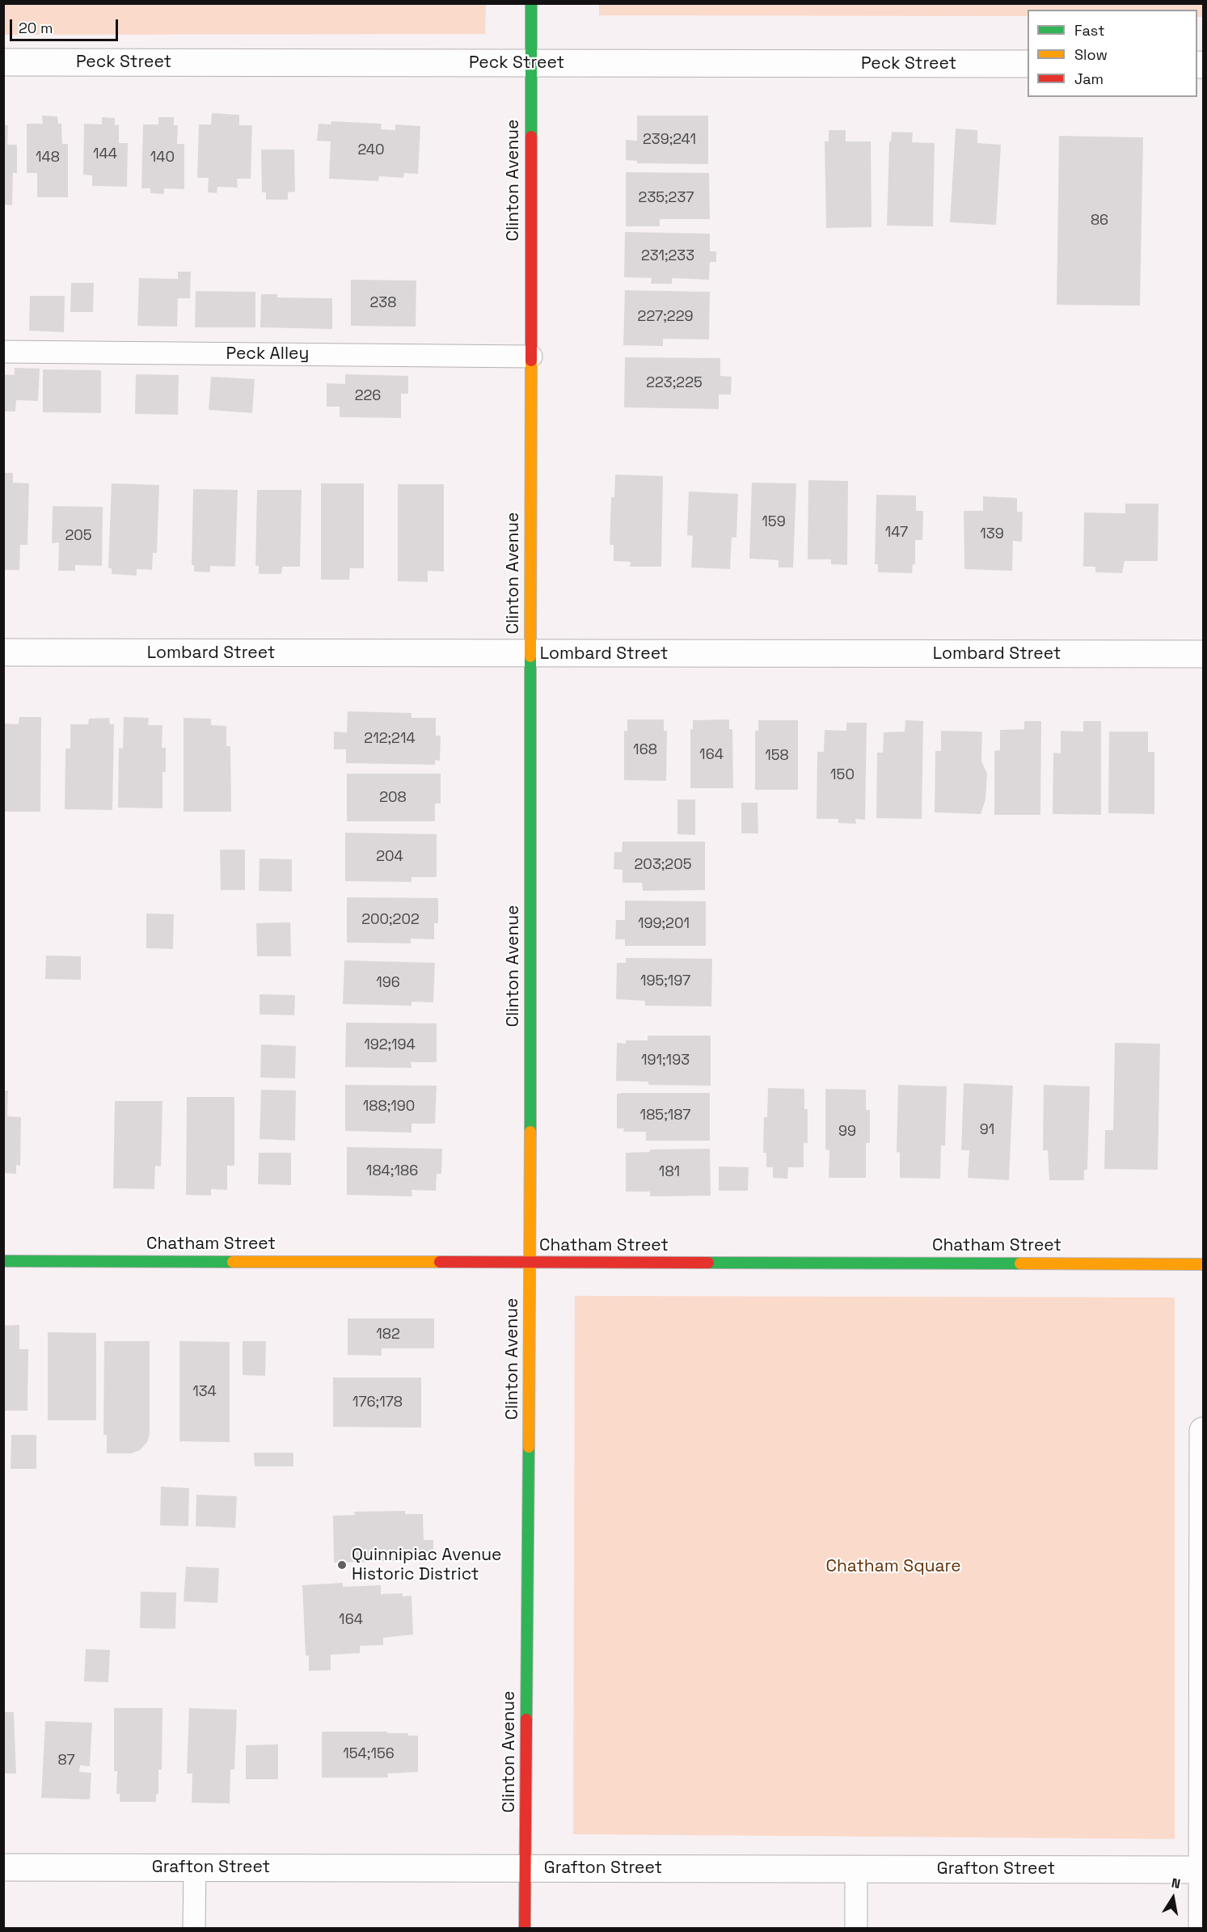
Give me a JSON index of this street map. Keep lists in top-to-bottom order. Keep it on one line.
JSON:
{"streets":{"street":["Peck Street","Clinton Avenue","Lombard Street","Chatham Street","Grafton Street"],"lane":["Peck Alley"]},"crossings":[["Peck Street","Clinton Avenue"],["Clinton Avenue","Peck Alley"],["Clinton Avenue","Lombard Street"],["Clinton Avenue","Chatham Street"],["Clinton Avenue","Grafton Street"]],"parks":["Chatham Square"],"places":["Quinnipiac Avenue Historic District"],"house_numbers":["239;241","240","144","148","140","235;237","86","231;233","238","227;229","223;225","226","159","147","139","205","212;214","168","164","158","150","208","204","203;205","200;202","199;201","195;197","196","192;194","191;193","188;190","185;187","91","99","184;186","181","182","134","176;178","164","154;156","87"],"legend":["Fast","Slow","Jam"],"scale_bar":"20 m","north":"top"}
